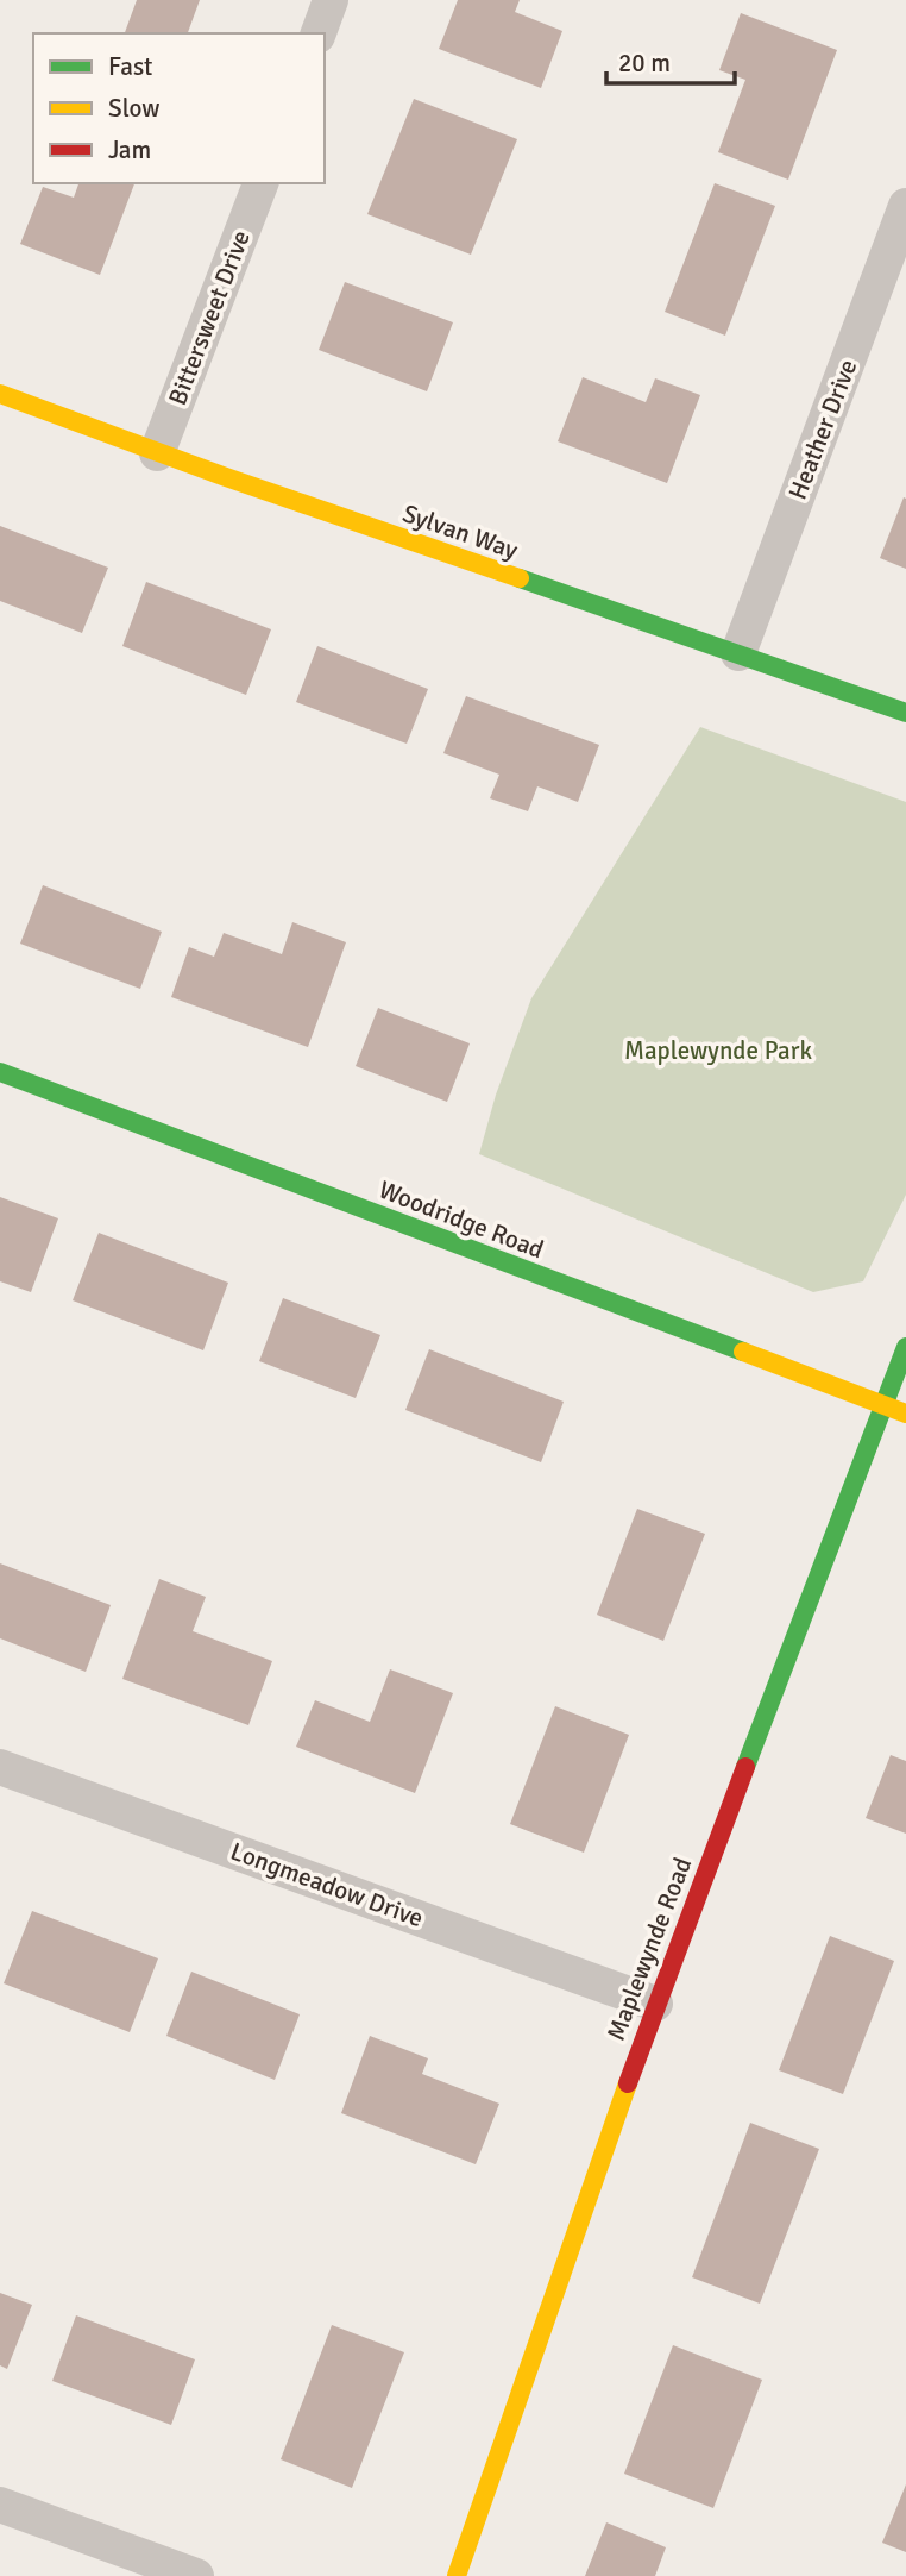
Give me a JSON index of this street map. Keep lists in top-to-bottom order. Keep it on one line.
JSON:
{"streets":{"street":["Bittersweet Drive","Heather Drive","Sylvan Way","Woodridge Road","Longmeadow Drive","Maplewynde Road"]},"crossings":[["Bittersweet Drive","Sylvan Way"],["Heather Drive","Sylvan Way"],["Woodridge Road","Maplewynde Road"],["Longmeadow Drive","Maplewynde Road"]],"parks":["Maplewynde Park"],"legend":["Fast","Slow","Jam"],"scale_bar":"20 m"}
